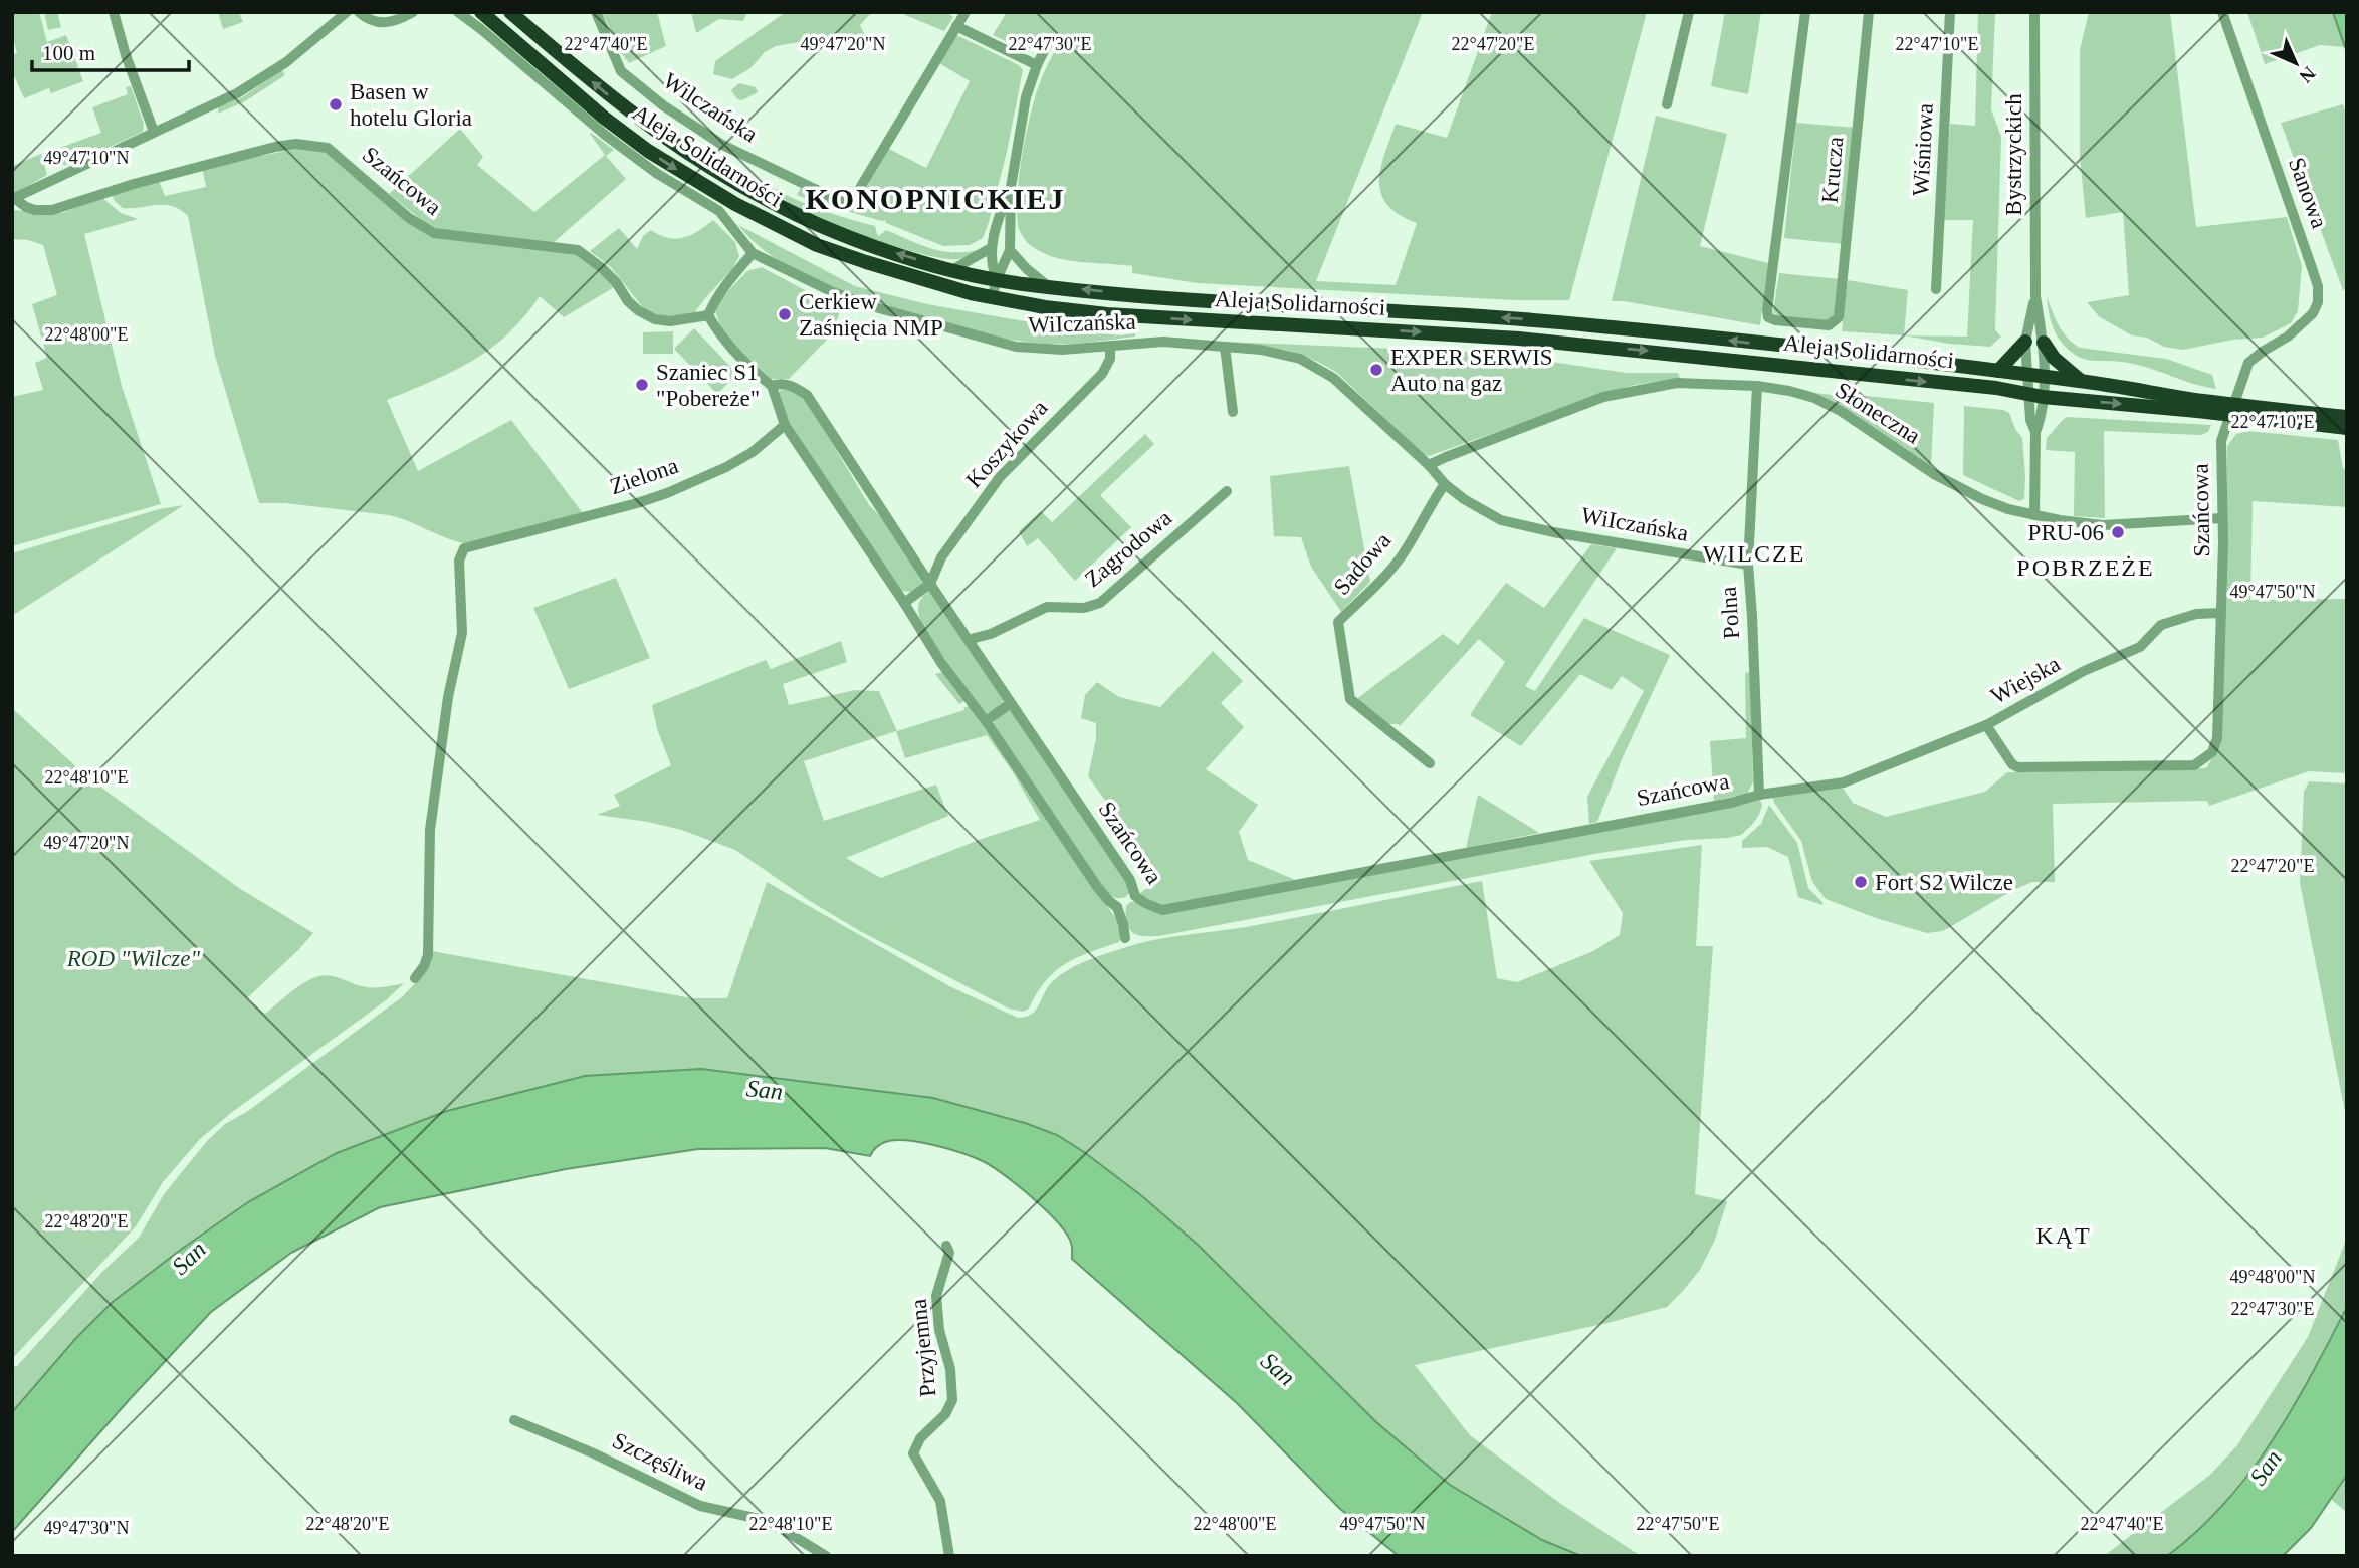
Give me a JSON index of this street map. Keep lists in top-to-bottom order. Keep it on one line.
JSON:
{"streets":{"highway":["Aleja Solidarności"],"street":["Wilczańska","Wiśniowa","Bystrzyckich","Krucza","Szańcowa","Sanowa","WiIczańska","Słoneczna","Koszykowa","Zielona","Zagrodowa","Sadowa","Polna","Wiejska","Przyjemna","Szczęśliwa"]},"crossings":[["Szańcowa","Sanowa"],["Szańcowa","Słoneczna"],["Szańcowa","Koszykowa"],["Szańcowa","Zielona"],["Szańcowa","Zagrodowa"],["Szańcowa","Polna"],["Szańcowa","Wiejska"],["WiIczańska","Słoneczna"],["WiIczańska","Koszykowa"],["WiIczańska","Sadowa"],["WiIczańska","Polna"],["Słoneczna","Polna"]],"districts":["KONOPNICKIEJ","WILCZE","POBRZEŻE","KĄT"],"water":["San"],"parks":["ROD \"Wilcze\""],"places":["Basen w hotelu Gloria","Cerkiew Zaśnięcia NMP","EXPER SERWIS Auto na gaz","Szaniec S1 \"Pobereże\"","PRU-06","Fort S2 Wilcze"],"scale_bar":"100 m","north":"bottom right","coordinates":["22°47'40\"E","49°47'20\"N","22°47'30\"E","22°47'20\"E","22°47'10\"E","49°47'10\"N","22°48'00\"E","49°47'50\"N","22°48'10\"E","22°48'20\"E","49°48'00\"N","22°47'50\"E","49°47'30\"N"]}
